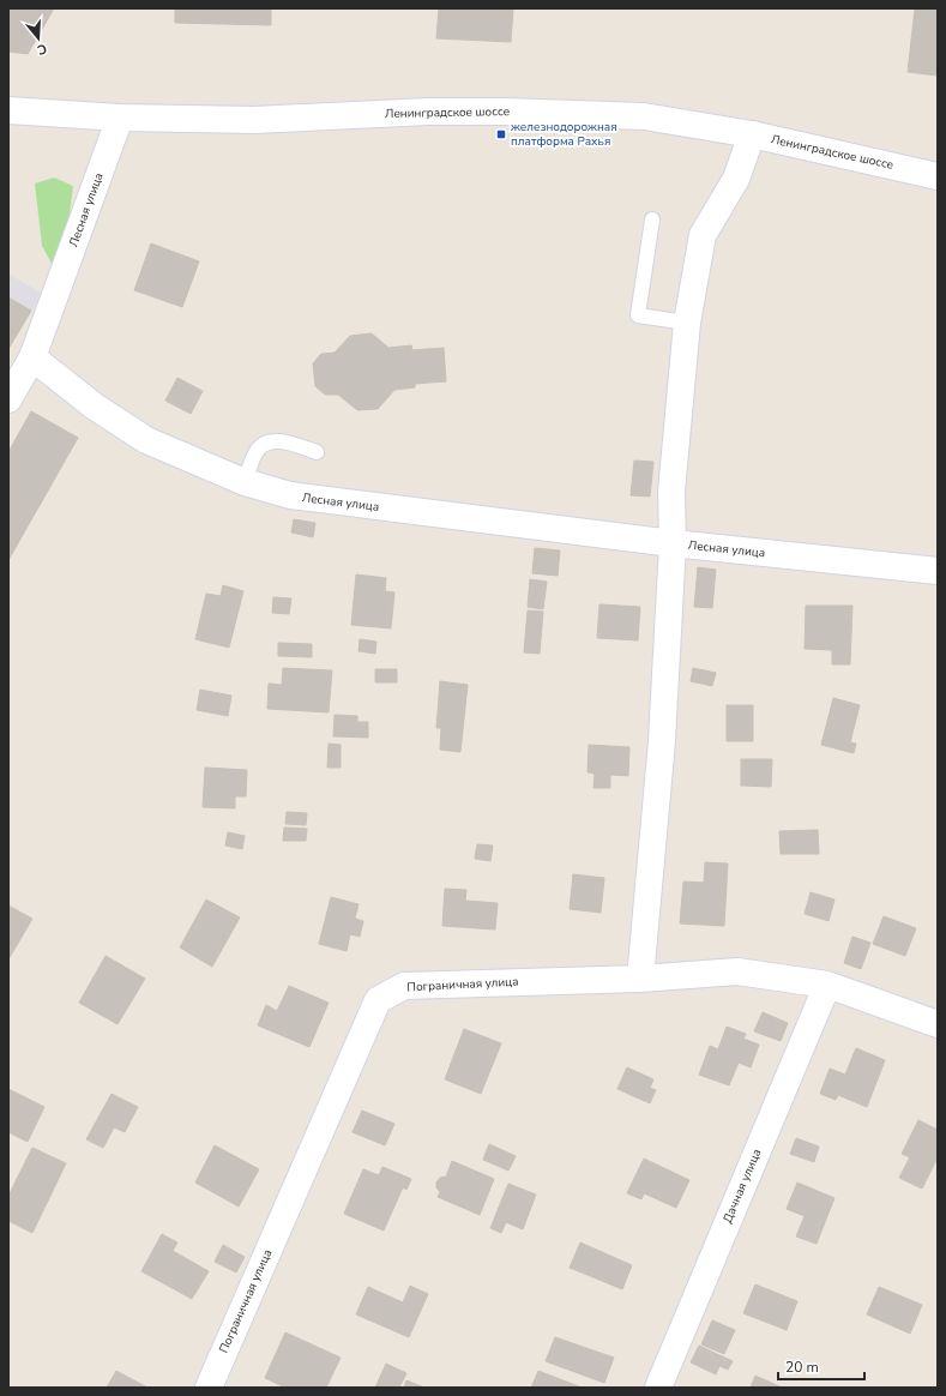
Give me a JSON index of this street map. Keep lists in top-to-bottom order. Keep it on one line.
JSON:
{"streets":{"street":["Ленинградское шоссе","Лесная улица","Пограничная улица","Дачная улица"]},"crossings":[["Ленинградское шоссе","Лесная улица"],["Пограничная улица","Дачная улица"]],"places":{"transit":["железнодорожная платформа Рахья"]},"scale_bar":"20 m","north":"bottom"}
